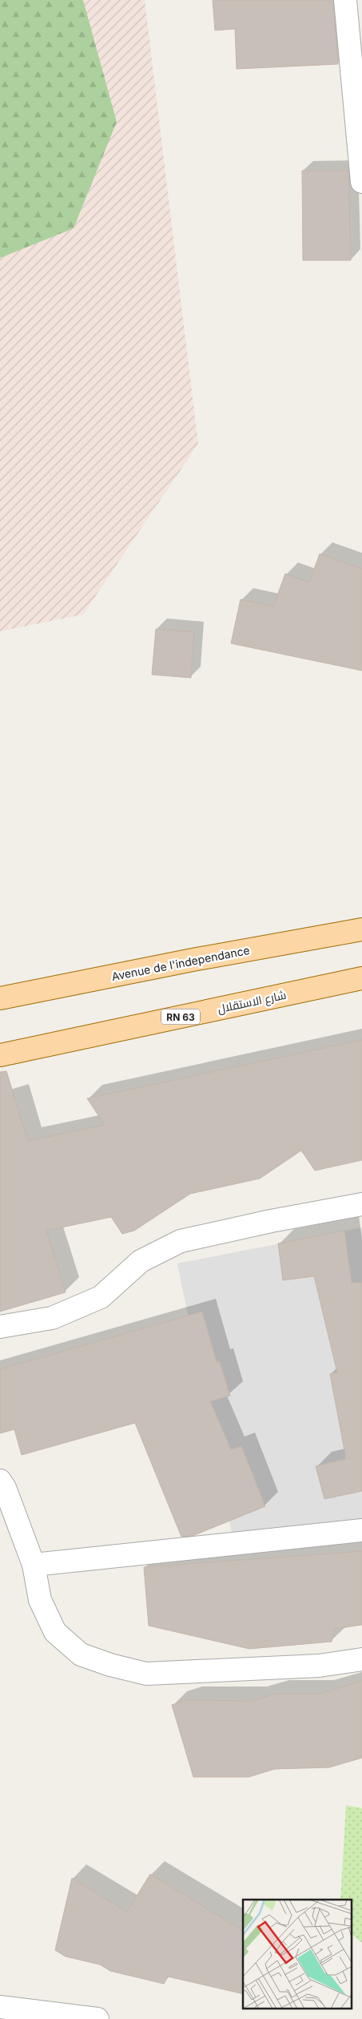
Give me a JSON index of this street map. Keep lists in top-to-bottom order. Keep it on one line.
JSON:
{"streets":{"main road":["Avenue de l'independance","شارع الاستقلال","RN 63"]}}
